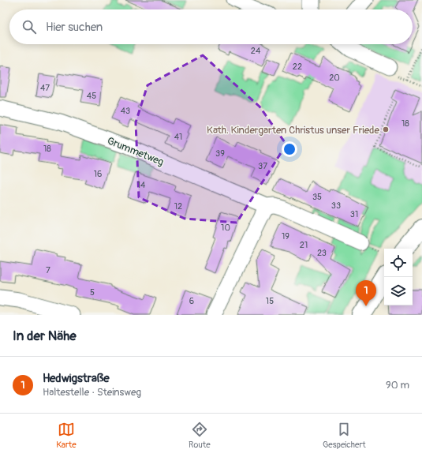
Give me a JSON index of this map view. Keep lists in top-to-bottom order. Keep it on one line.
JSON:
{"streets":{"street":["Grummetweg"]},"places":["Kath. Kindergarten Christus unser Friede"],"house_numbers":["24","22","20","47","45","43","18","41","18","39","37","16","14","35","33","12","31","10","19","21","23","7","5","6","15"],"page":{"search":"Hier suchen","pins":"1","heading":"In der Nähe","list":[{"mark":"1","name":"Hedwigstraße","note":"Haltestelle · Steinsweg","value":"90 m"}],"nav":["Karte","Route","Gespeichert"]}}
